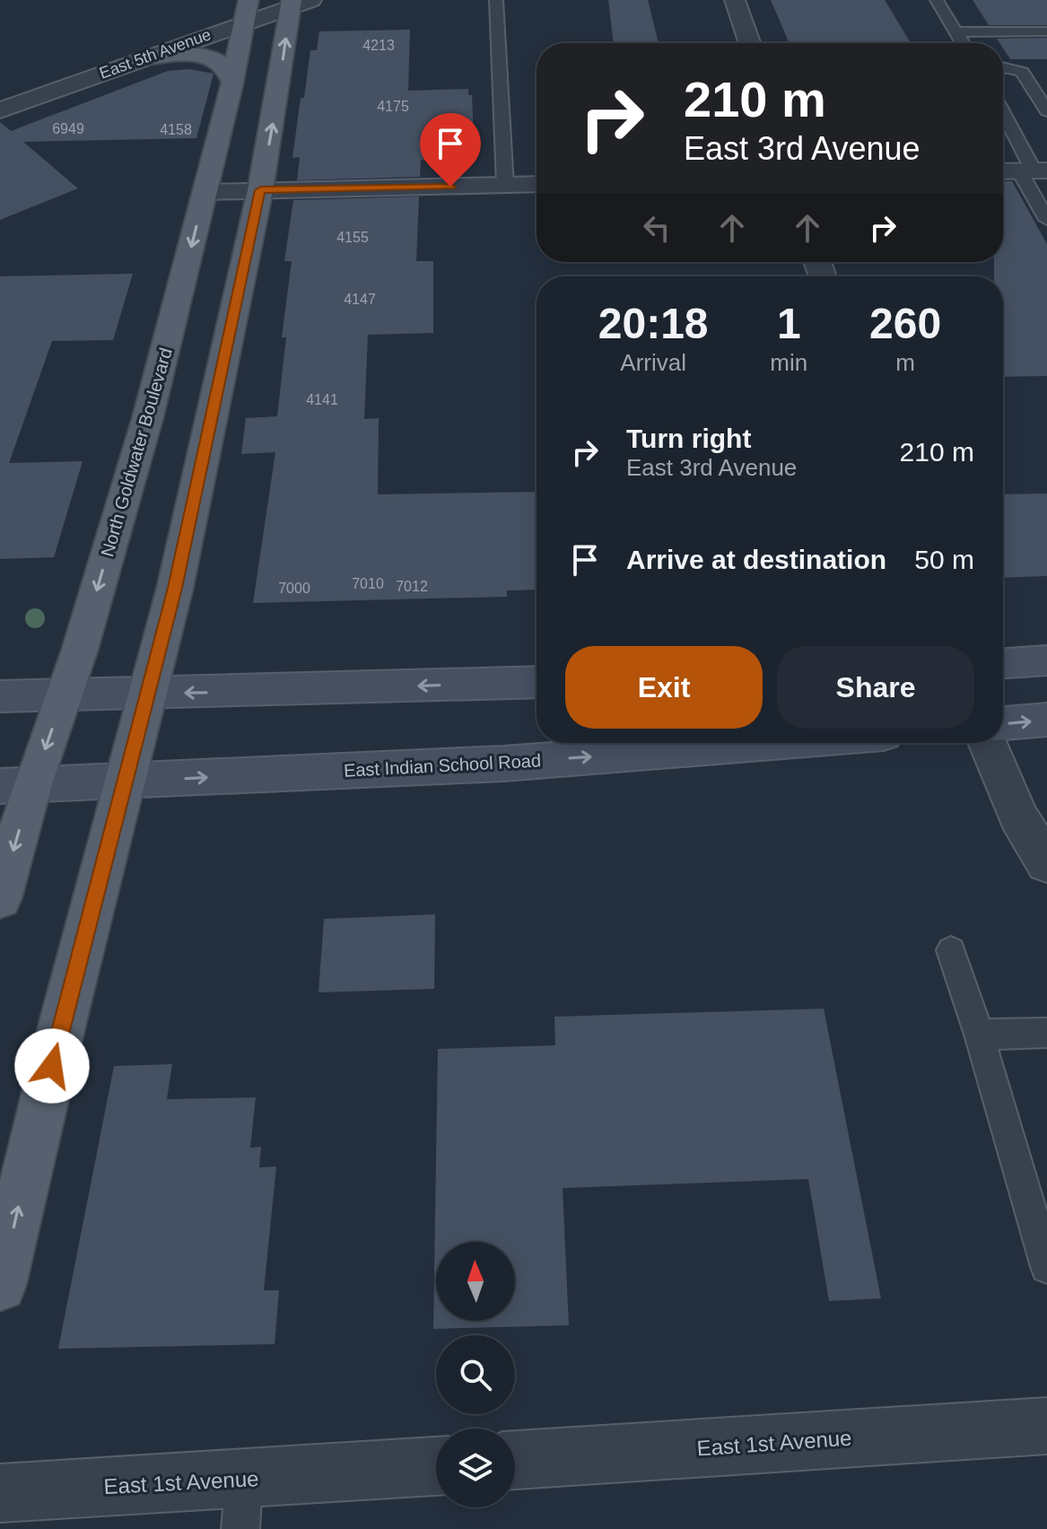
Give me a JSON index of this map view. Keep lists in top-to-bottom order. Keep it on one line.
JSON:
{"streets":{"main road":["North Goldwater Boulevard","East Indian School Road"],"street":["East 5th Avenue","East 1st Avenue"]},"crossings":[["East 5th Avenue","North Goldwater Boulevard"],["North Goldwater Boulevard","East Indian School Road"]],"house_numbers":["4213","4175","6949","4158","4155","4147","4141","7010","7012","7000"],"north":"top","page":{"turn":["210 m","East 3rd Avenue"],"eta":["20:18","Arrival","1","min","260","m"],"list":[{"name":"Turn right","note":"East 3rd Avenue","value":"210 m"},{"name":"Arrive at destination","value":"50 m"}],"buttons":["Exit","Share"]}}
